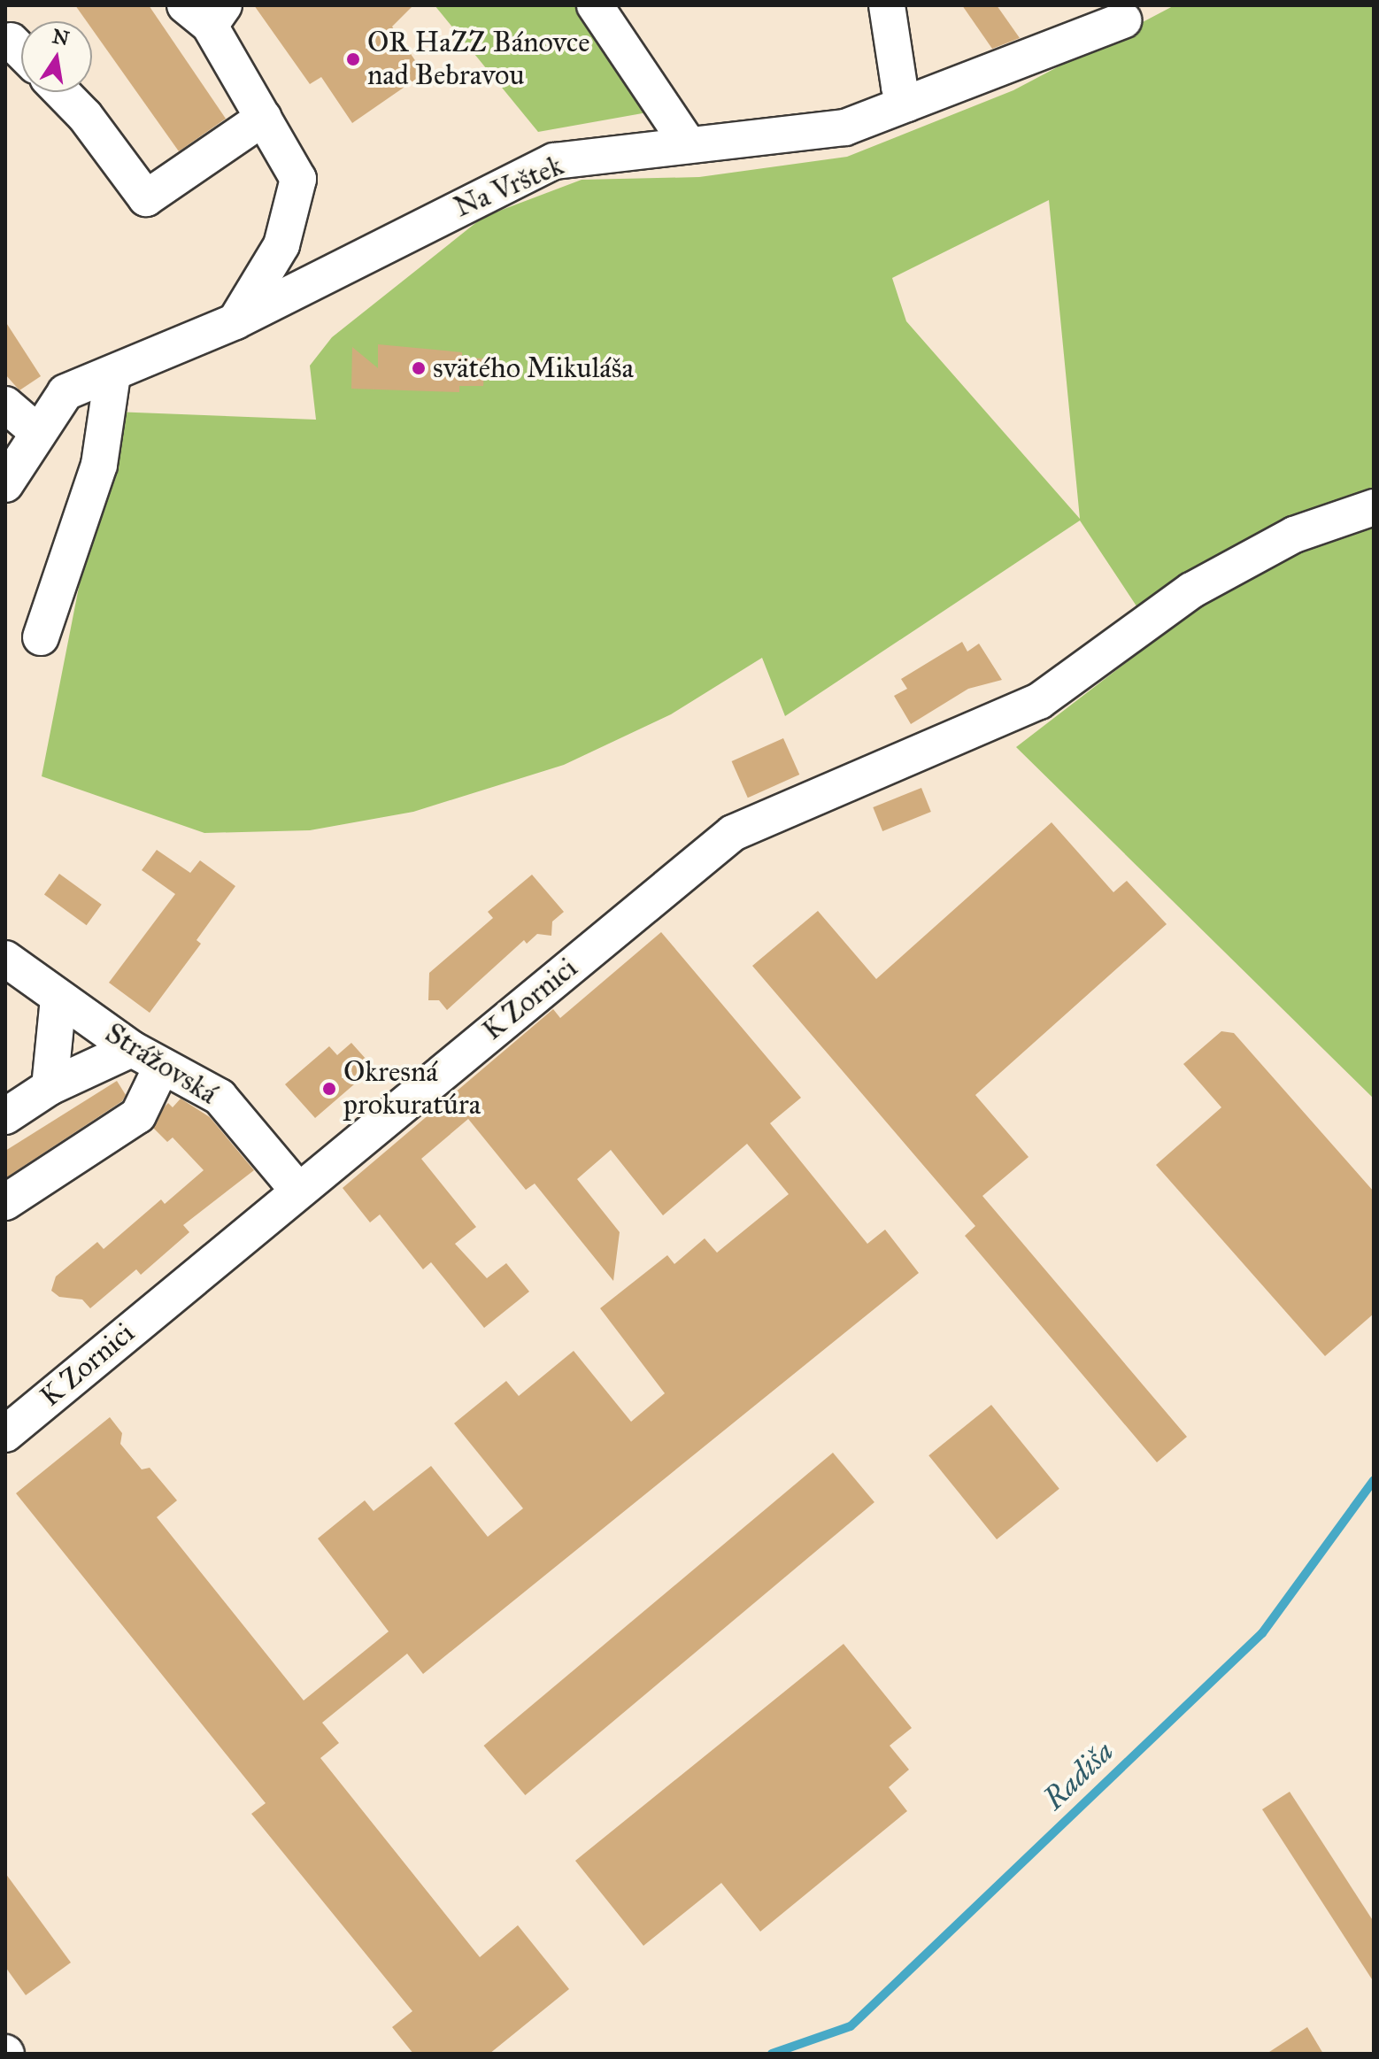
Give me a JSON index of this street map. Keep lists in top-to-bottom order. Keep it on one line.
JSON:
{"streets":{"street":["Na Vrštek","K Zornici","Strážovská"]},"crossings":[["K Zornici","Strážovská"]],"water":["Radiša"],"places":["OR HaZZ Bánovce nad Bebravou","svätého Mikuláša","Okresná prokuratúra"],"north":"top"}
